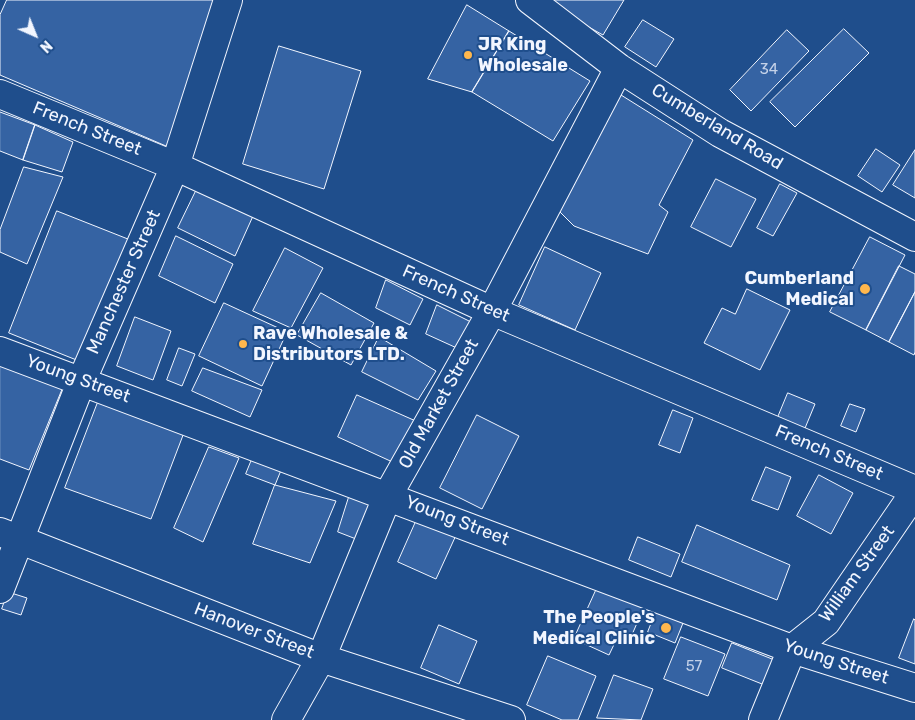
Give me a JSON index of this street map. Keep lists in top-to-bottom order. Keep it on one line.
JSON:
{"streets":{"street":["Cumberland Road","French Street","Manchester Street","Young Street","Old Market Street","William Street","Hanover Street"]},"crossings":[["Cumberland Road","Old Market Street"],["French Street","Manchester Street"],["French Street","Old Market Street"],["French Street","William Street"],["Manchester Street","Young Street"],["Manchester Street","Hanover Street"],["Young Street","Old Market Street"],["Young Street","William Street"],["Old Market Street","Hanover Street"]],"places":["JR King Wholesale","Cumberland Medical","Rave Wholesale & Distributors LTD.","The People's Medical Clinic"],"house_numbers":["34","57"],"north":"bottom right"}
